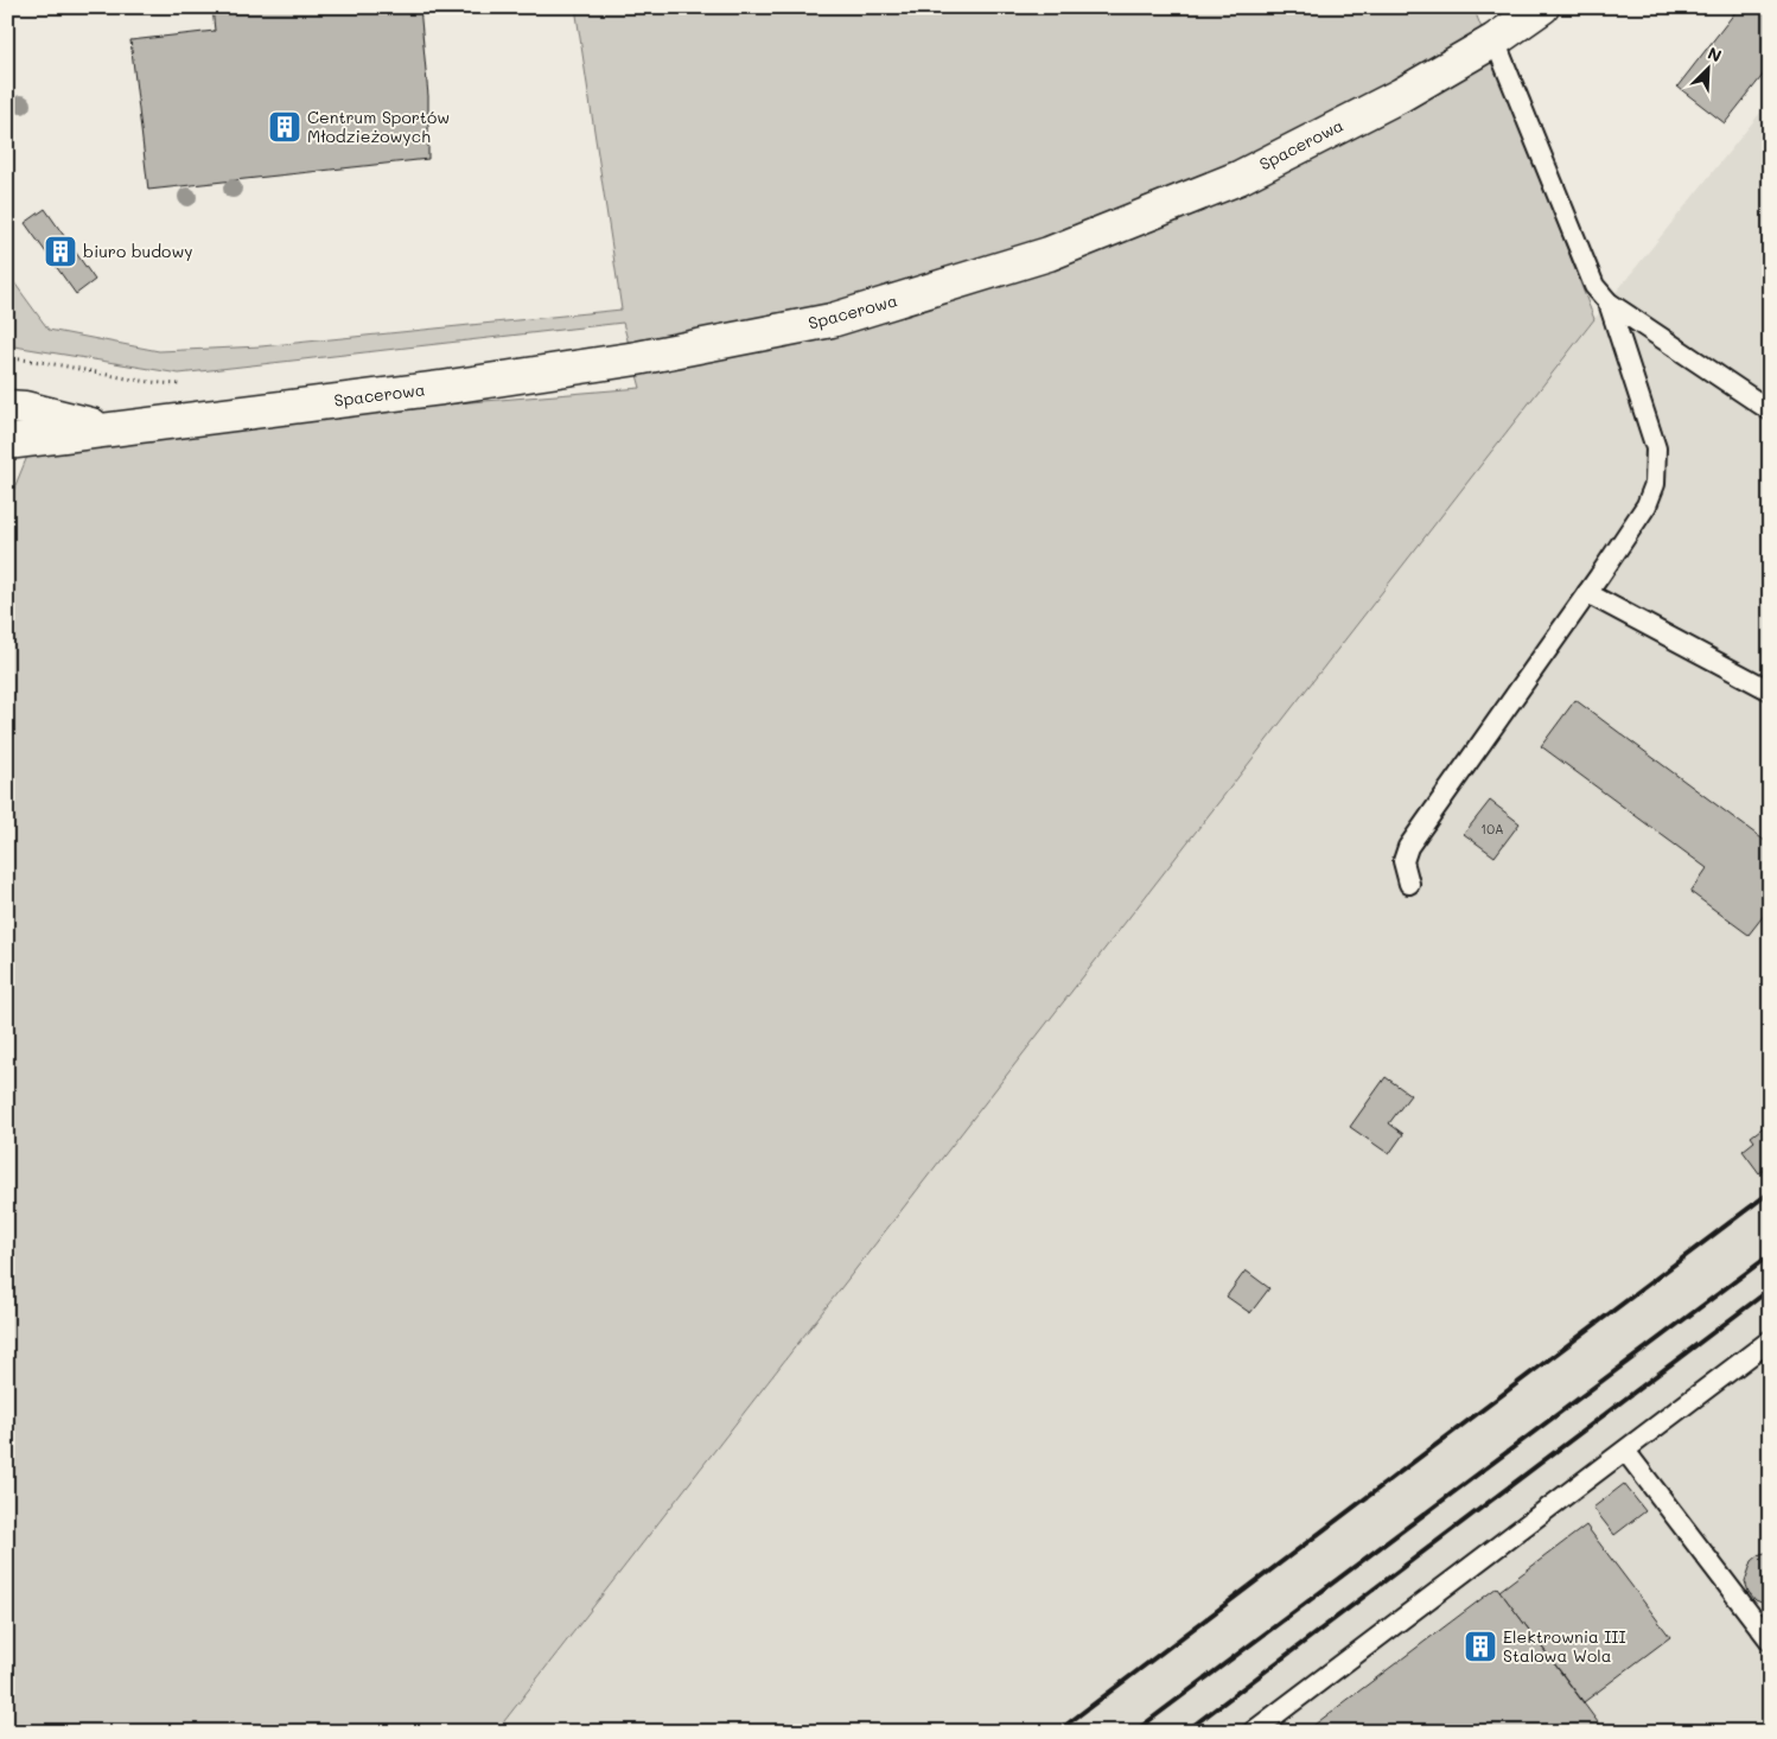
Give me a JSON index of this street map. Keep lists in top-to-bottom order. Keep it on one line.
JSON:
{"streets":{"street":["Spacerowa"]},"places":{"building":["Centrum Sportów Młodzieżowych","biuro budowy","Elektrownia III Stalowa Wola"]},"house_numbers":["10A"],"north":"top right"}
